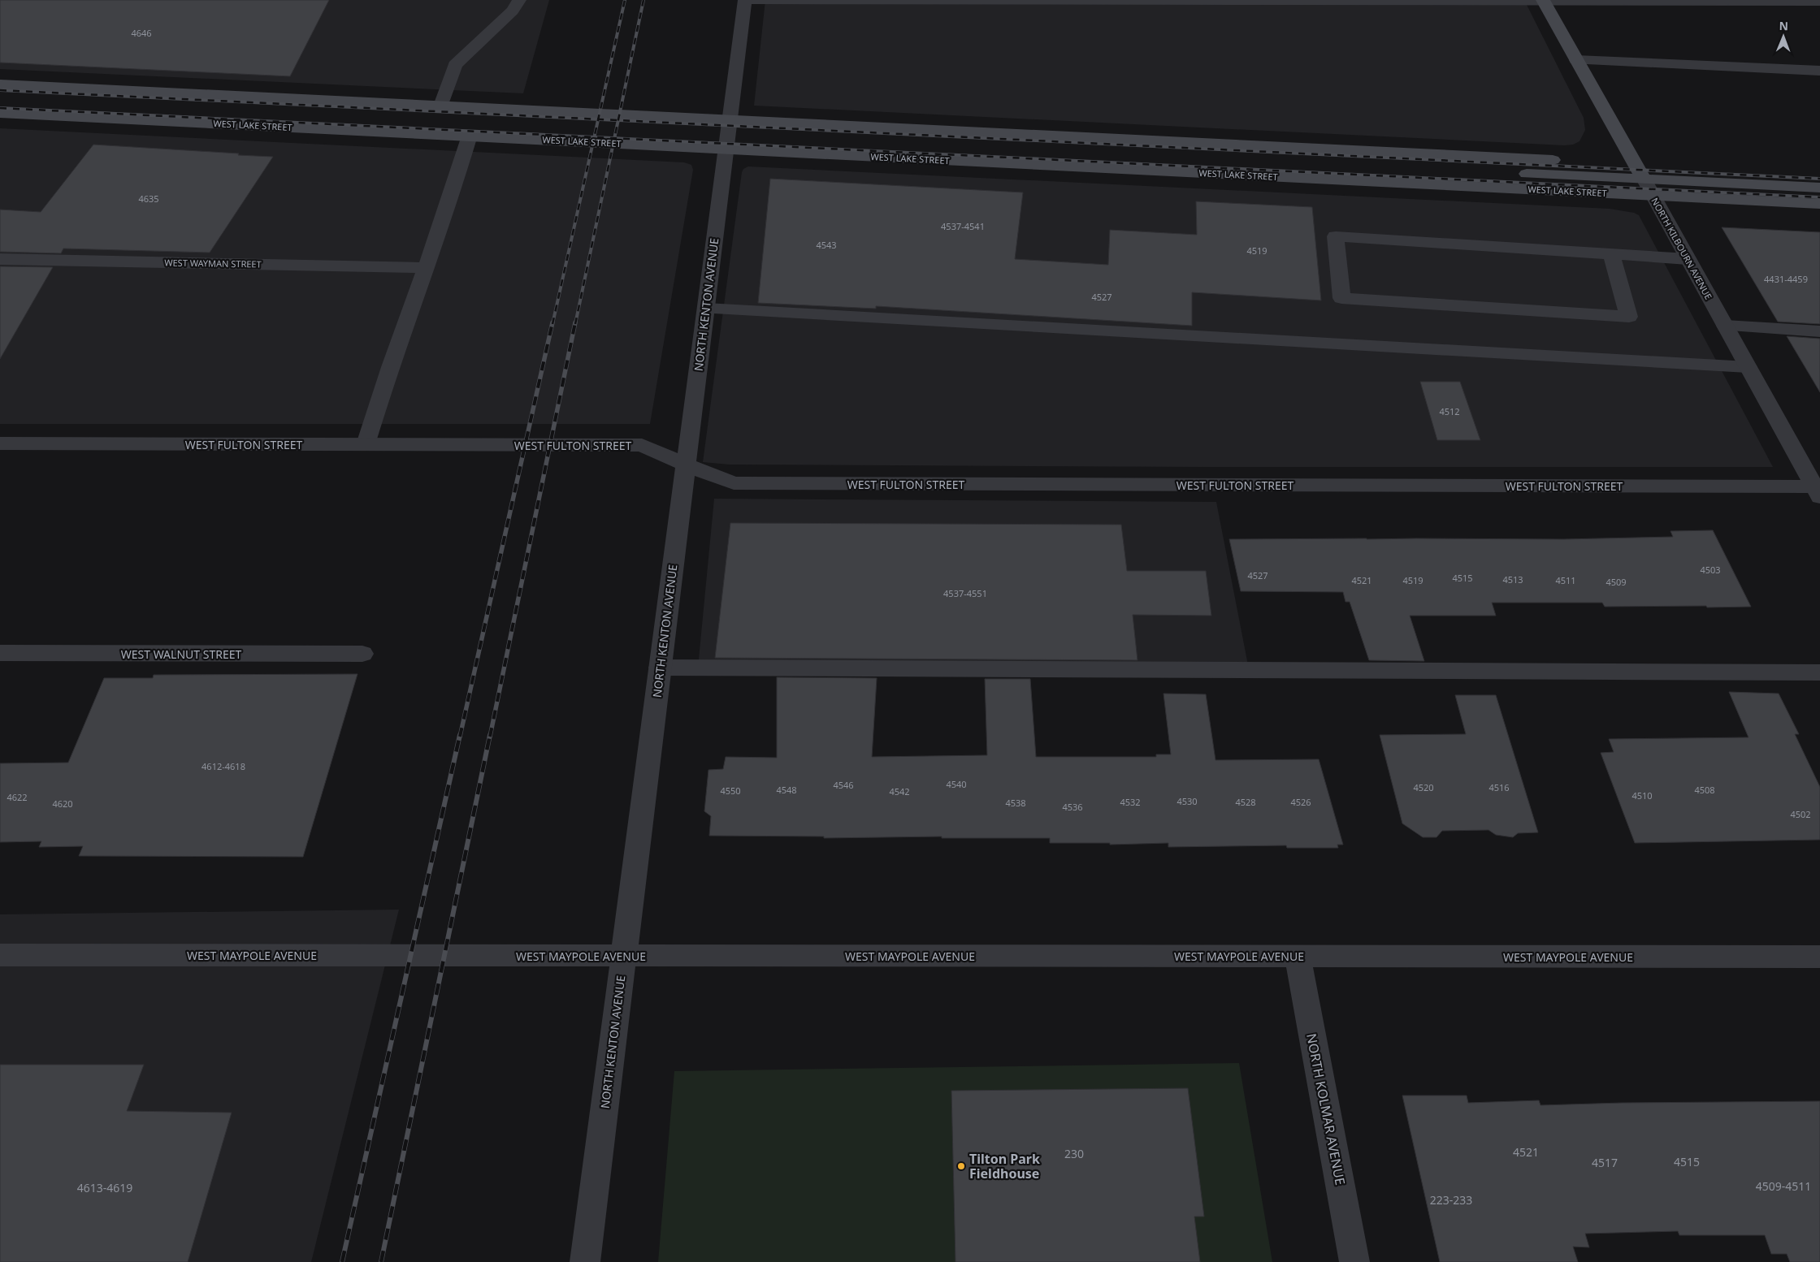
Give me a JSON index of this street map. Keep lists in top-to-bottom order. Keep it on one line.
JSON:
{"streets":{"main road":["WEST LAKE STREET","NORTH KILBOURN AVENUE"],"street":["WEST WAYMAN STREET","NORTH KENTON AVENUE","WEST FULTON STREET","WEST WALNUT STREET","WEST MAYPOLE AVENUE","NORTH KOLMAR AVENUE"]},"crossings":[["WEST LAKE STREET","NORTH KILBOURN AVENUE"],["WEST LAKE STREET","NORTH KENTON AVENUE"],["NORTH KILBOURN AVENUE","WEST FULTON STREET"],["NORTH KENTON AVENUE","WEST FULTON STREET"],["NORTH KENTON AVENUE","WEST MAYPOLE AVENUE"],["WEST MAYPOLE AVENUE","NORTH KOLMAR AVENUE"]],"places":["Tilton Park Fieldhouse"],"house_numbers":["4646","4635","4537-4541","4543","4519","4431-4459","4527","4512","4503","4527","4515","4513","4521","4519","4511","4509","4537-4551","4612-4618","4540","4546","4520","4516","4548","4508","4550","4542","4510","4622","4530","4532","4528","4526","4538","4620","4536","4502","4521","230","4515","4517","4509-4511","4613-4619","223-233"],"north":"top"}
